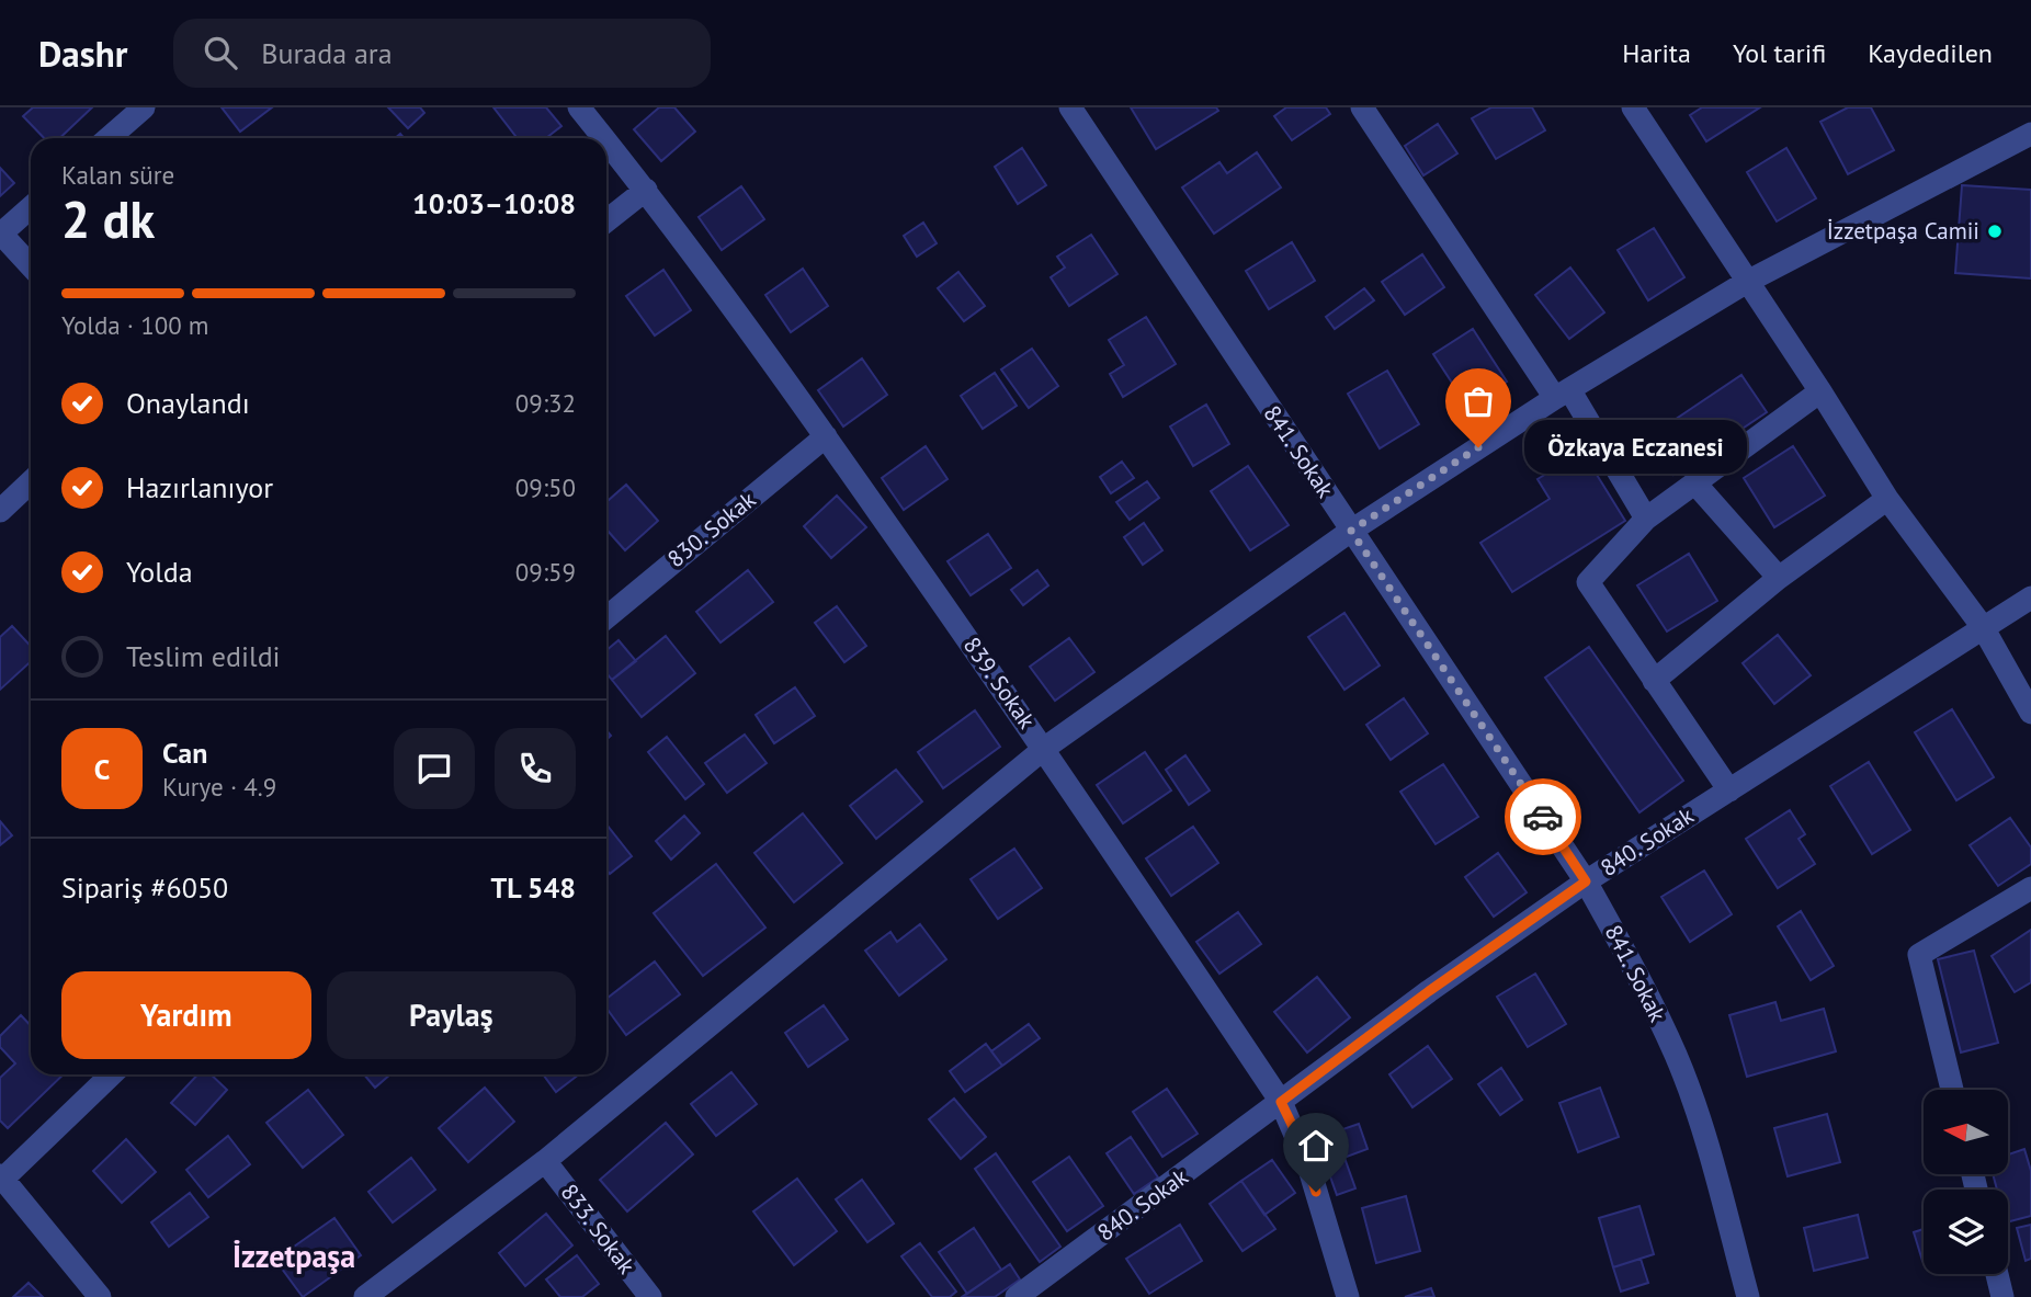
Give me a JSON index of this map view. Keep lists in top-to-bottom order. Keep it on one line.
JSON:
{"streets":{"street":["841. Sokak","830. Sokak","839. Sokak","840. Sokak","833. Sokak"]},"crossings":[["841. Sokak","840. Sokak"],["830. Sokak","839. Sokak"],["839. Sokak","840. Sokak"]],"districts":["İzzetpaşa"],"places":["İzzetpaşa Camii","Özkaya Eczanesi"],"north":"left","page":{"header":"Dashr","search":"Burada ara","nav":["Harita","Yol tarifi","Kaydedilen"],"heading":["2 dk","Kalan süre","10:03–10:08"],"panel":["Can","Kurye · 4.9","Sipariş #6050","TL 548"],"bar":"Yolda · 100 m","list":[["Onaylandı","09:32"],["Hazırlanıyor","09:50"],["Yolda","09:59"],"Teslim edildi"],"bubble":"Özkaya Eczanesi","round":"C","buttons":["Yardım","Paylaş"]}}
